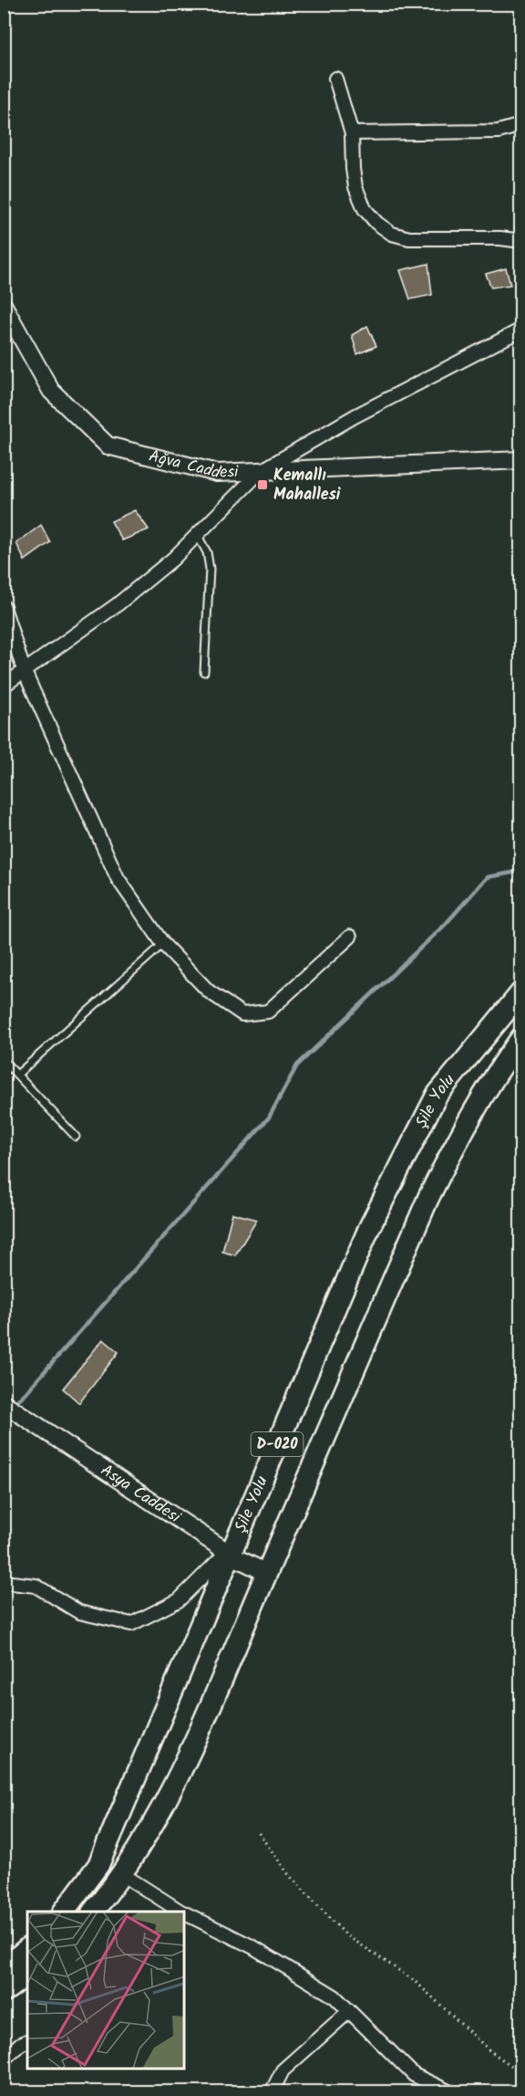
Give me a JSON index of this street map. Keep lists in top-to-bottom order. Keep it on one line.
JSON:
{"streets":{"highway":["Şile Yolu","D-020"],"street":["Ağva Caddesi","Asya Caddesi"]},"crossings":[["Şile Yolu","Asya Caddesi"],["D-020","Asya Caddesi"]],"places":{"transit":["Kemallı Mahallesi"]}}
